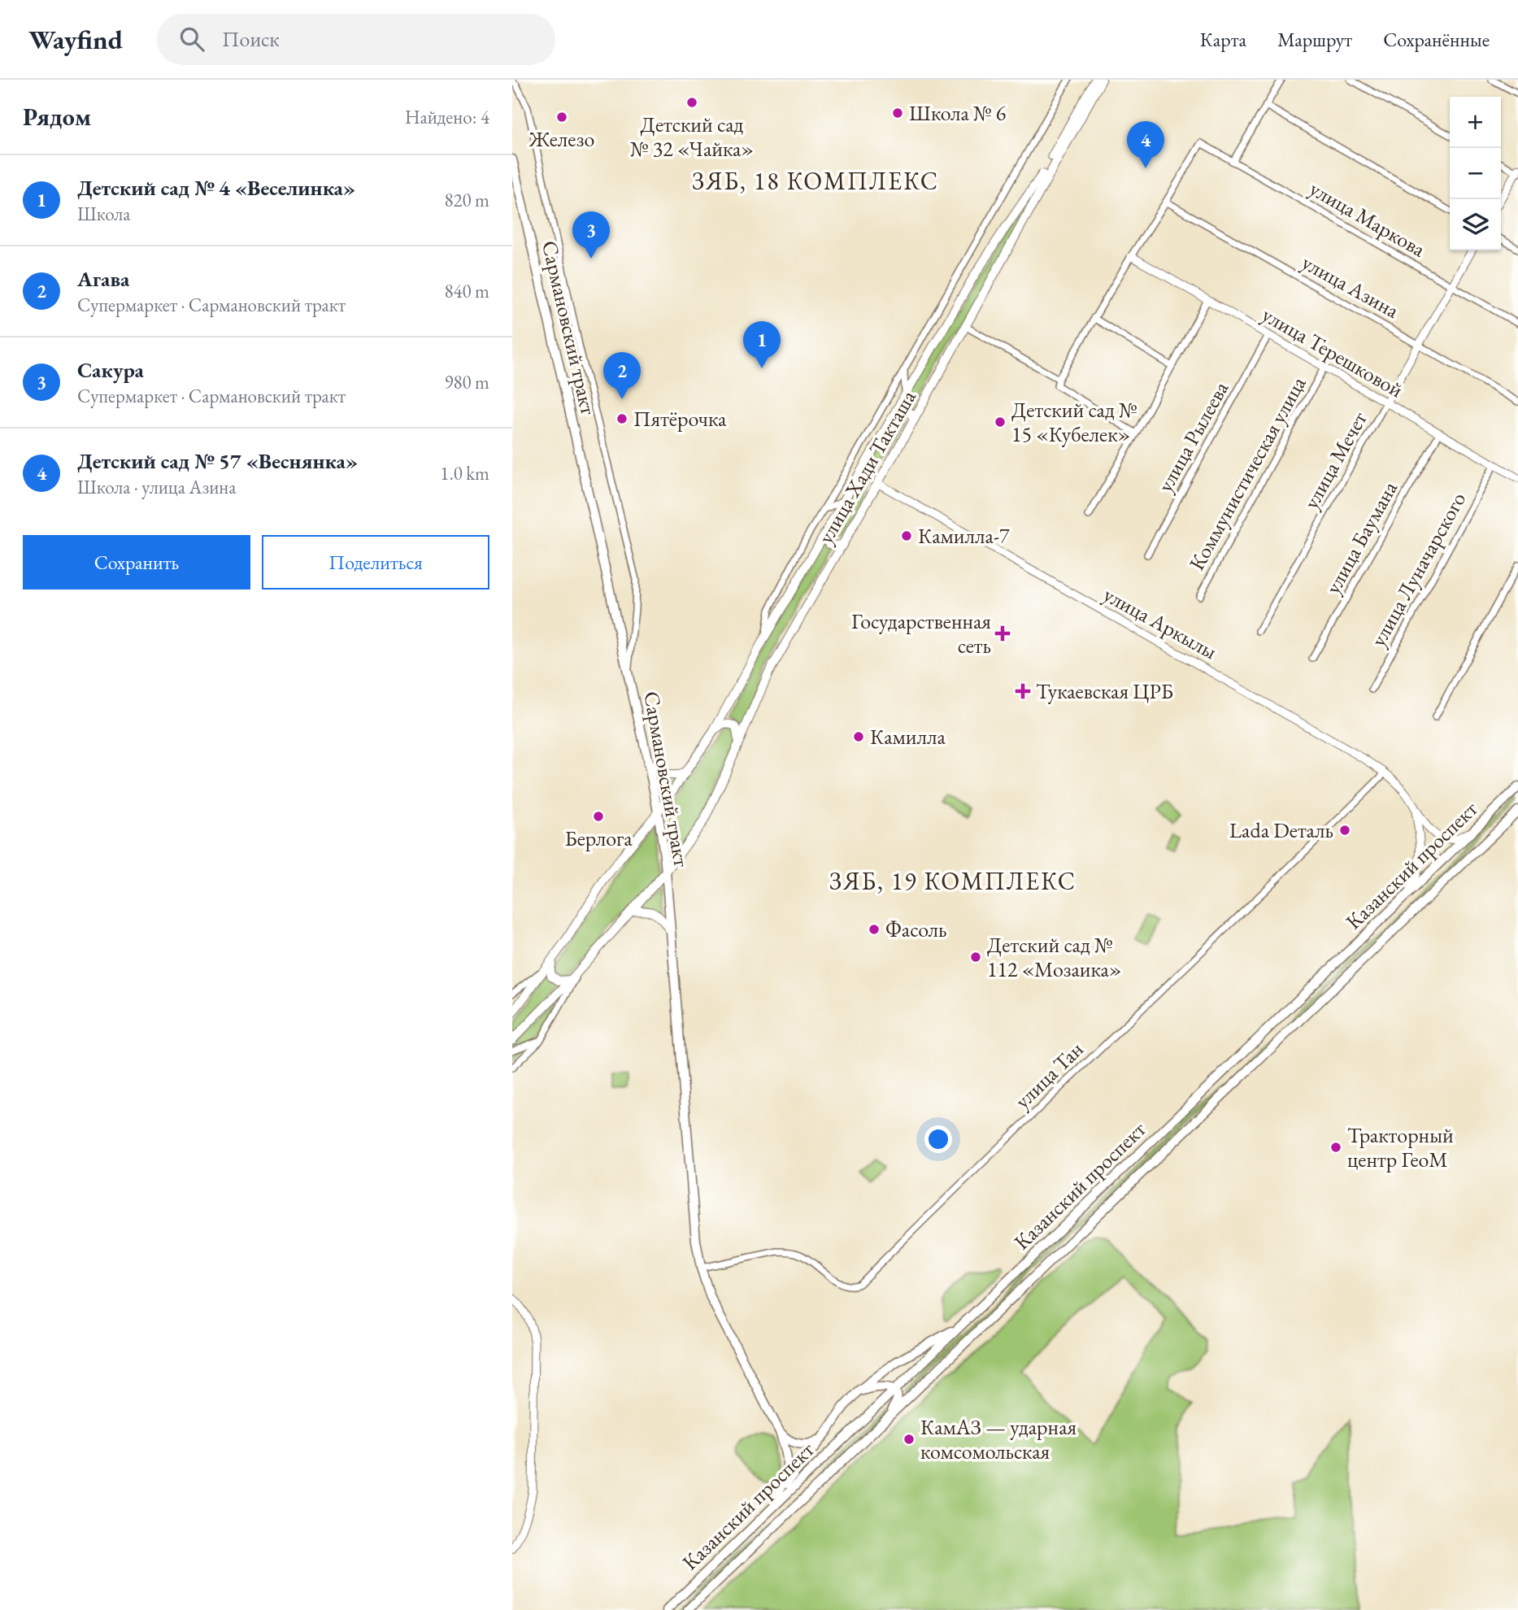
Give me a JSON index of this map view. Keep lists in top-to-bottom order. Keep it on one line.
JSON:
{"streets":{"main road":["Сармановский тракт","улица Хади Такташа","Казанский проспект"],"street":["улица Маркова","улица Азина","улица Терешковой","улица Рылеева","улица Мечет","Коммунистическая улица","улица Баумана","улица Луначарского","улица Аркылы","улица Тан"]},"crossings":[["улица Маркова","улица Азина"],["улица Маркова","улица Мечет"],["улица Азина","улица Мечет"],["Сармановский тракт","улица Хади Такташа"],["Сармановский тракт","улица Тан"],["улица Терешковой","улица Рылеева"],["улица Терешковой","улица Мечет"],["улица Терешковой","Коммунистическая улица"],["улица Терешковой","улица Баумана"],["улица Терешковой","улица Луначарского"],["улица Хади Такташа","улица Аркылы"],["улица Аркылы","Казанский проспект"],["улица Аркылы","улица Тан"]],"districts":["ЗЯБ, 18 КОМПЛЕКС","ЗЯБ, 19 КОМПЛЕКС"],"places":{"other":["Детский сад № 32 «Чайка»","Школа № 6","Железо","Пятёрочка","Детский сад № 15 «Кубелек»","Камилла-7","Камилла","Берлога","Lada Dеталь","Фасоль","Детский сад № 112 «Мозаика»","Тракторный центр ГеоМ","КамАЗ — ударная комсомольская"],"health":["Государственная сеть","Тукаевская ЦРБ"]},"page":{"header":"Wayfind","search":"Поиск","nav":["Карта","Маршрут","Сохранённые"],"heading":["Рядом","Найдено: 4"],"map_buttons":["+","−"],"pins":["4","3","1","2"],"list":[{"mark":"1","name":"Детский сад № 4 «Веселинка»","note":"Школа","value":"820 m"},{"mark":"2","name":"Агава","note":"Супермаркет · Сармановский тракт","value":"840 m"},{"mark":"3","name":"Сакура","note":"Супермаркет · Сармановский тракт","value":"980 m"},{"mark":"4","name":"Детский сад № 57 «Веснянка»","note":"Школа · улица Азина","value":"1.0 km"}],"buttons":["Сохранить","Поделиться"]}}
